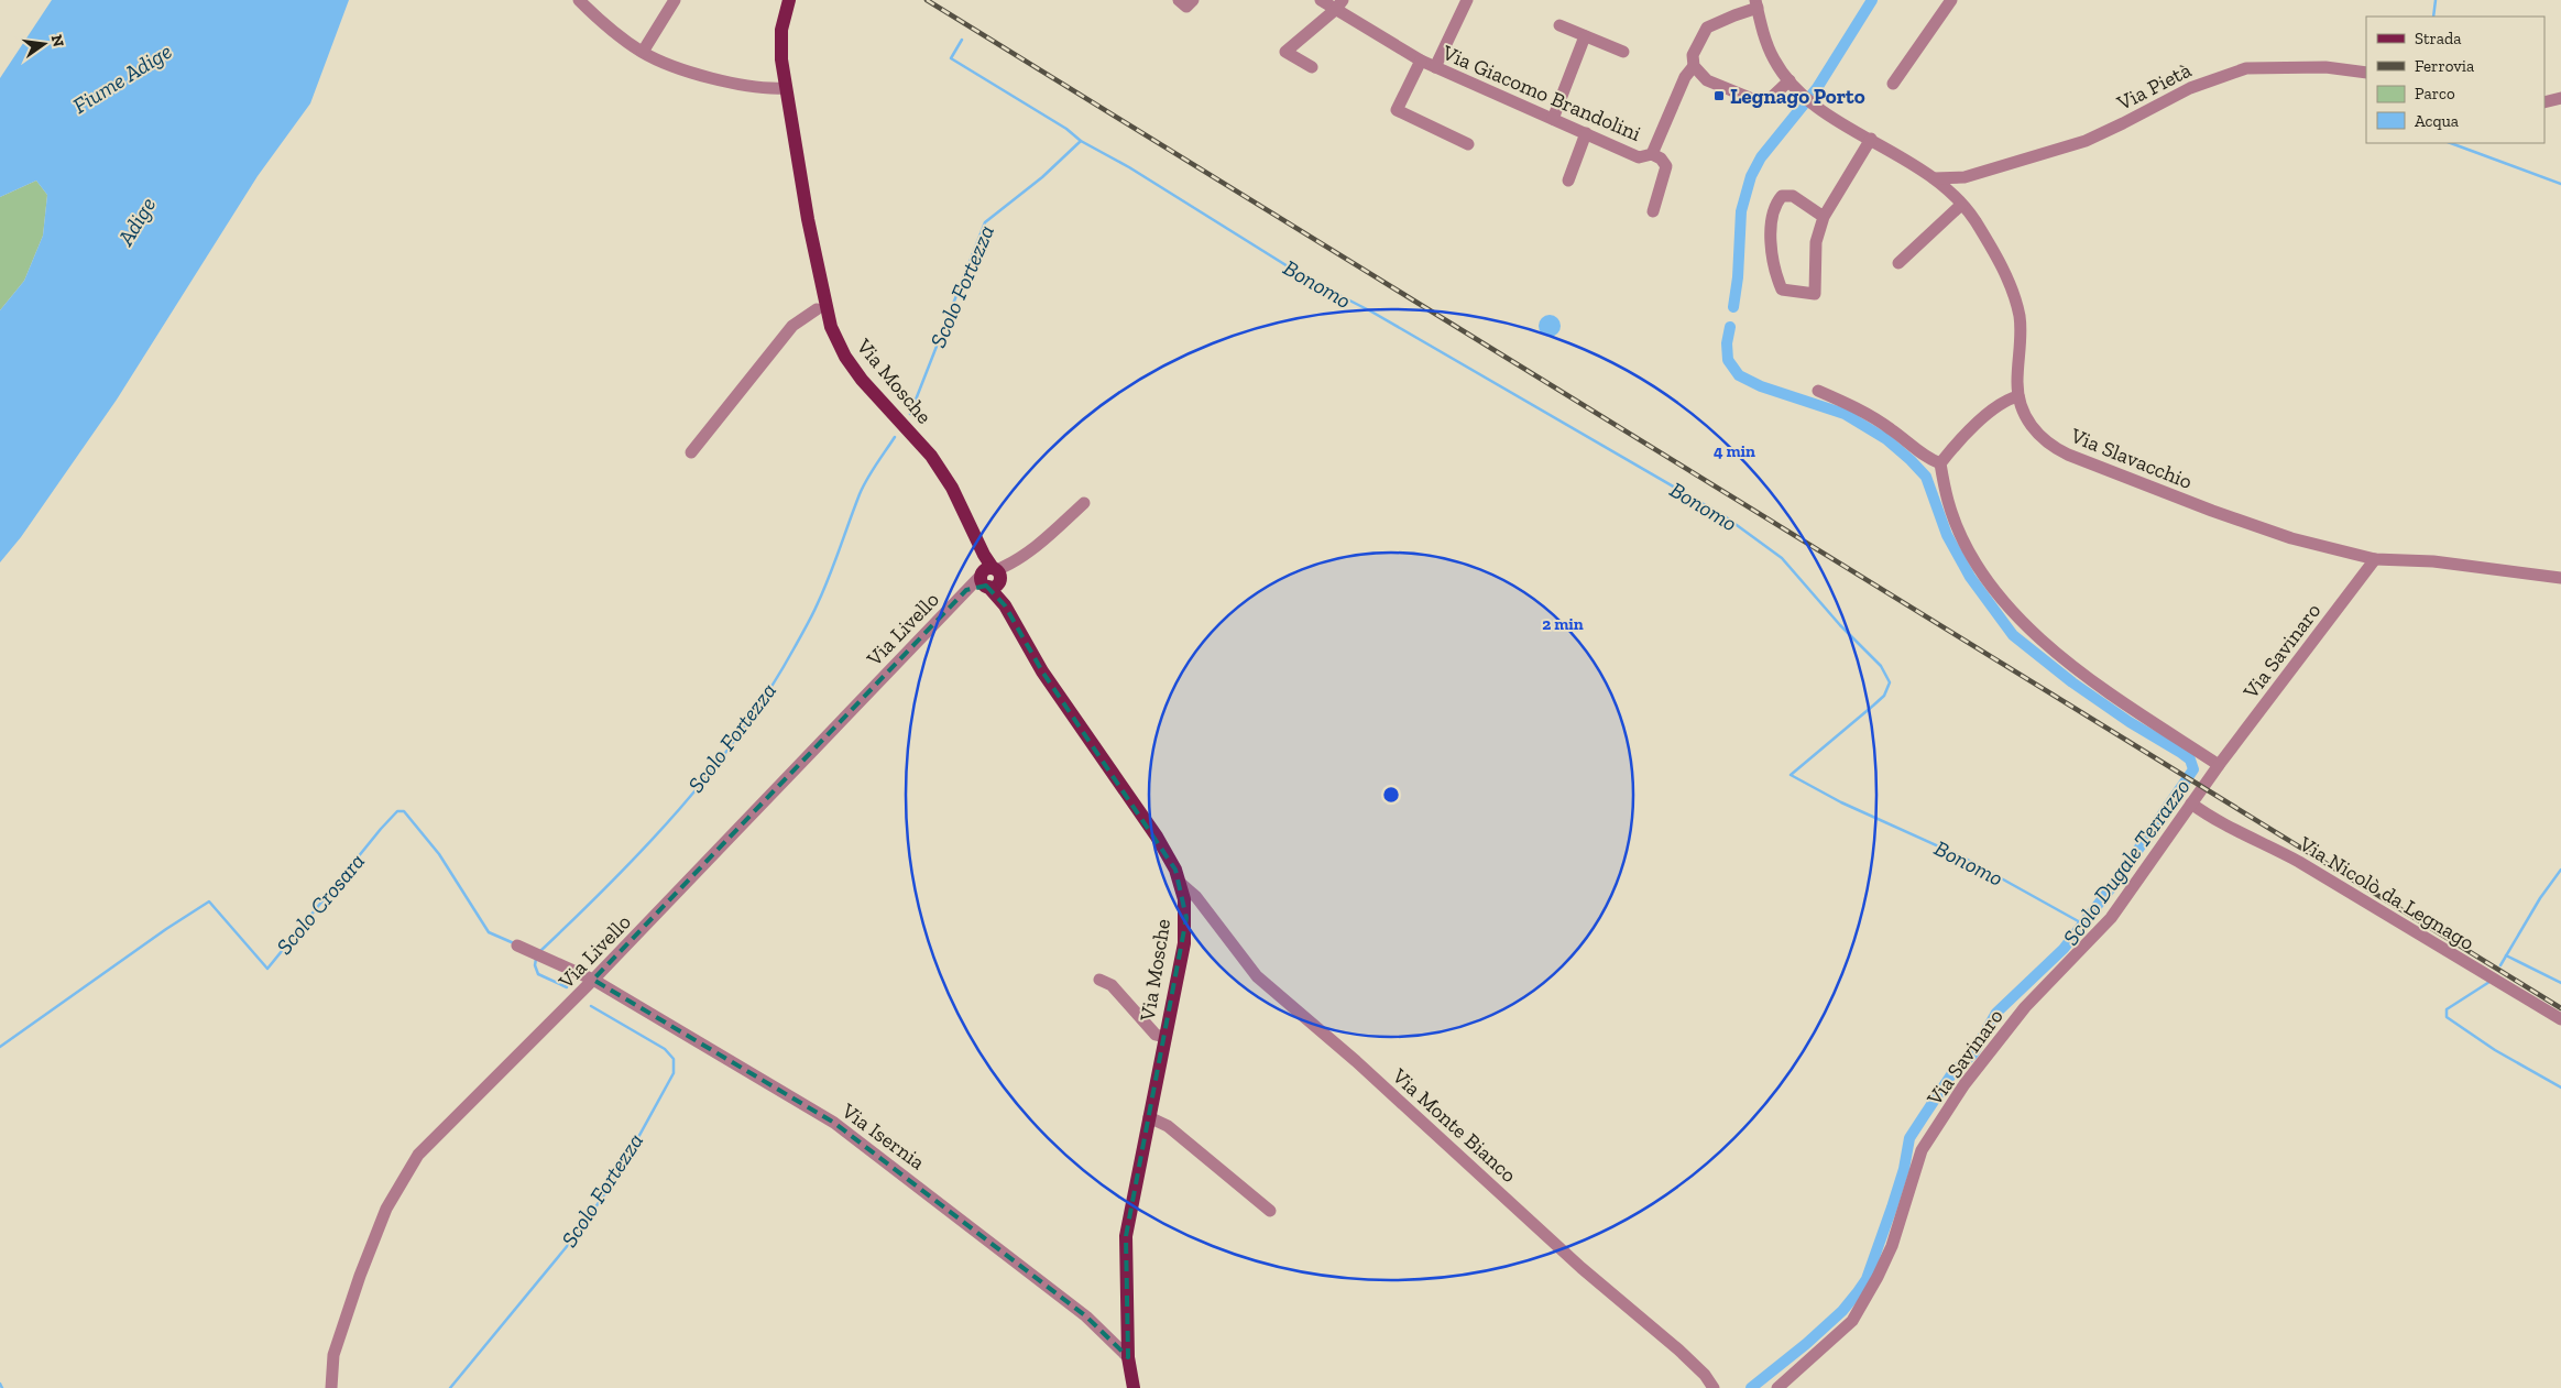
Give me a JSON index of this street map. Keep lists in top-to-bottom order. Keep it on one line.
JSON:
{"streets":{"main road":["Via Mosche"],"street":["Via Pietà","Via Giacomo Brandolini","Via Slavacchio","Via Livello","Via Savinaro","Via Nicolò da Legnago","Via Monte Bianco","Via Isernia"]},"crossings":[["Via Pietà","Via Slavacchio"],["Via Giacomo Brandolini","Via Slavacchio"],["Via Mosche","Via Livello"],["Via Mosche","Via Monte Bianco"],["Via Mosche","Via Isernia"],["Via Slavacchio","Via Savinaro"],["Via Livello","Via Isernia"],["Via Savinaro","Via Nicolò da Legnago"]],"water":["Fiume Adige","Adige","Bonomo","Scolo Fortezza","Scolo Dugale Terrazzo","Scolo Crosara"],"places":{"transit":["Legnago Porto"]},"legend":["Strada","Ferrovia","Parco","Acqua"],"north":"right","rings":["4 min","2 min"]}
